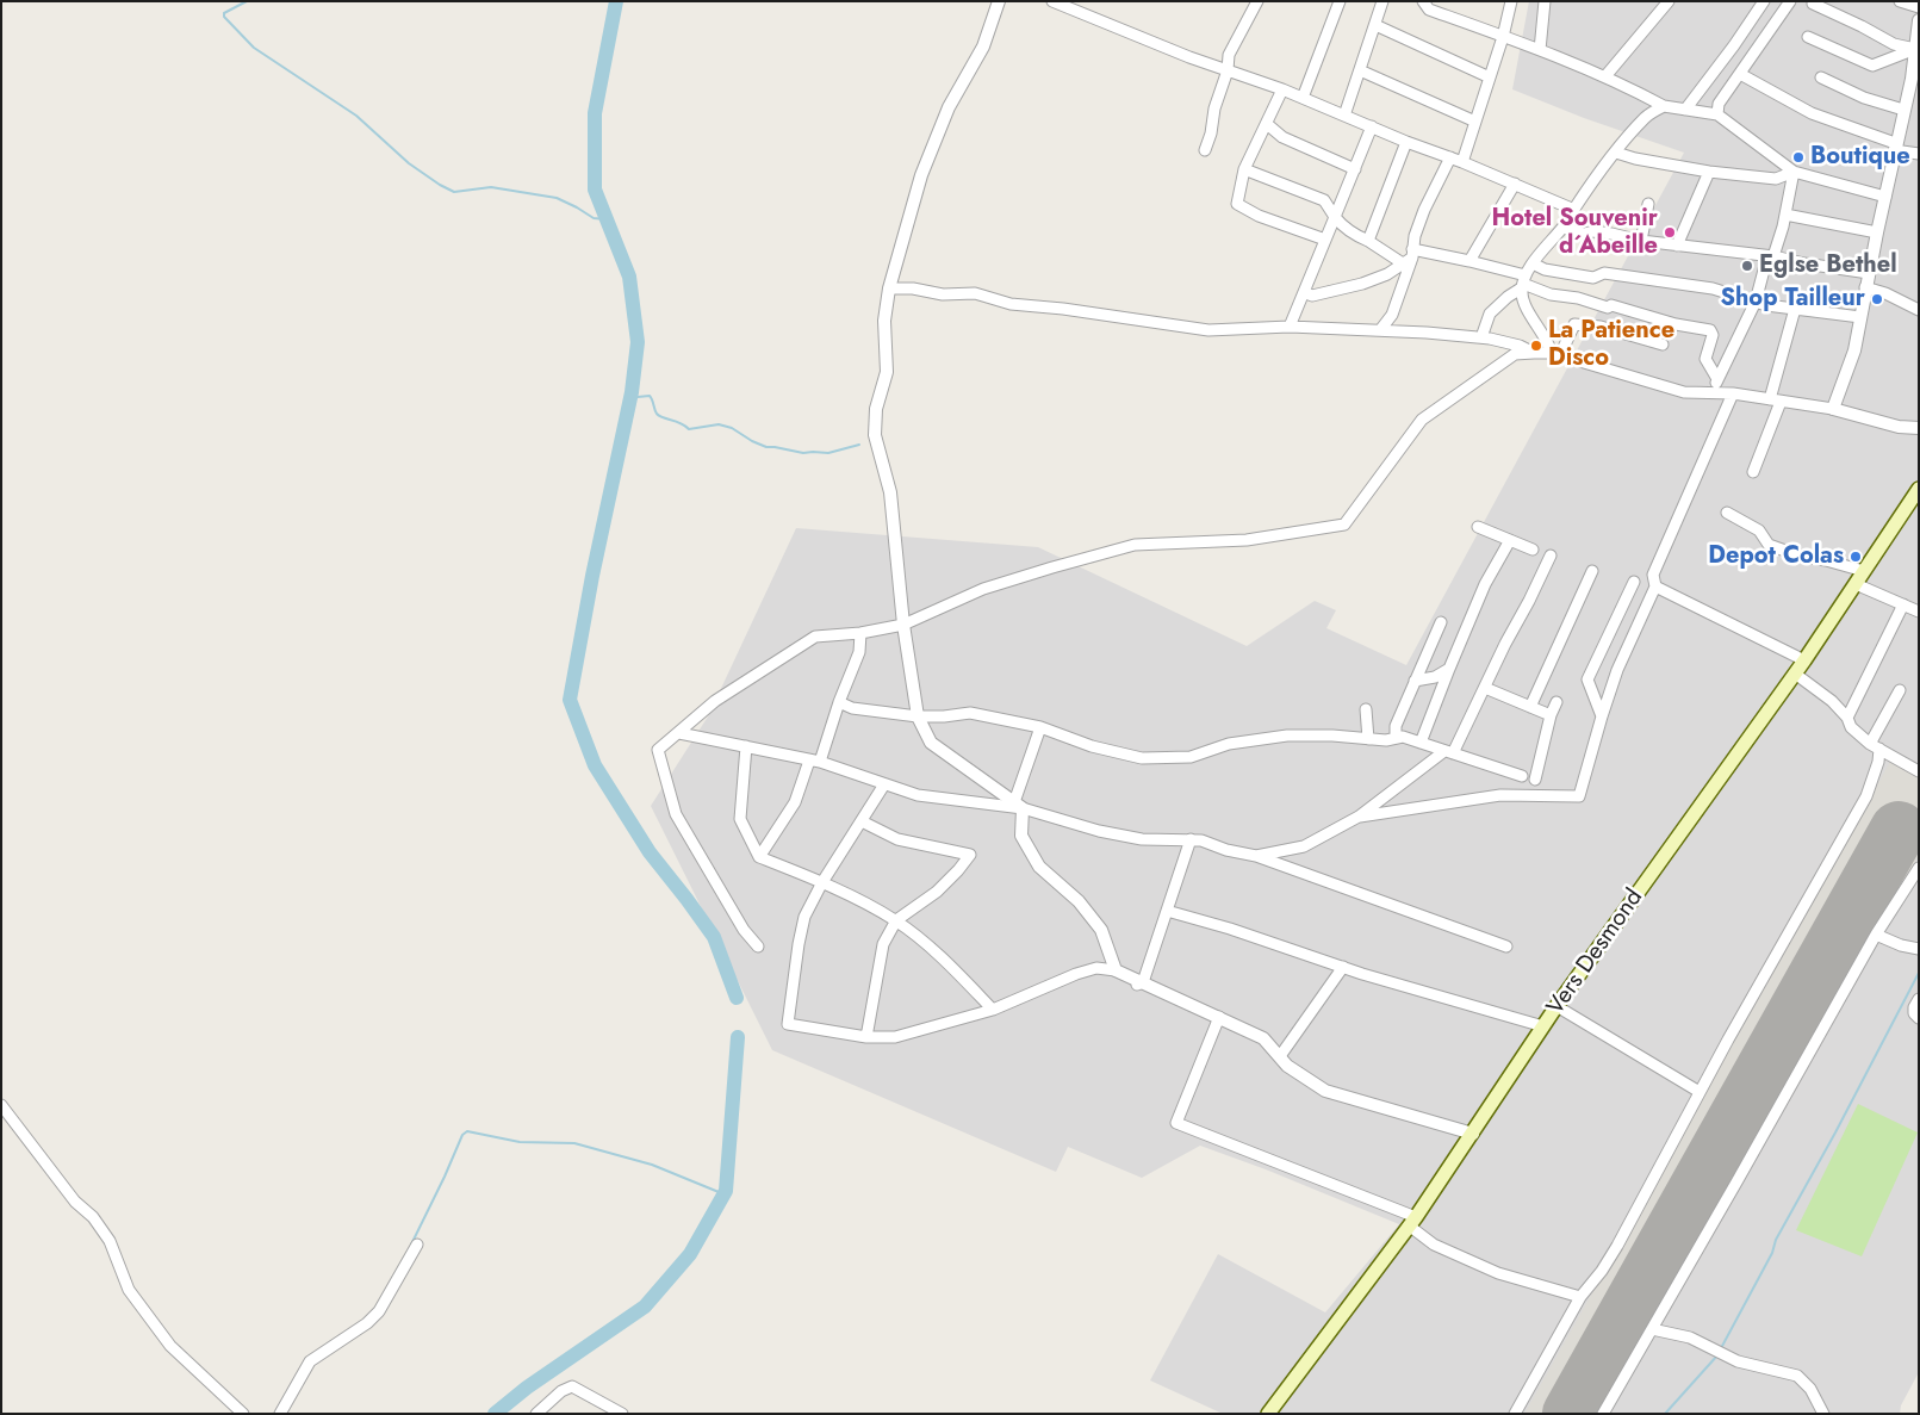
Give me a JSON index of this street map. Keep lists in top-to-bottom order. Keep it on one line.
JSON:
{"streets":{"main road":["Vers Desmond"]},"places":["Boutique","Hotel Souvenir d´Abeille","Eglse Bethel","Shop Tailleur","La Patience Disco","Depot Colas"]}
